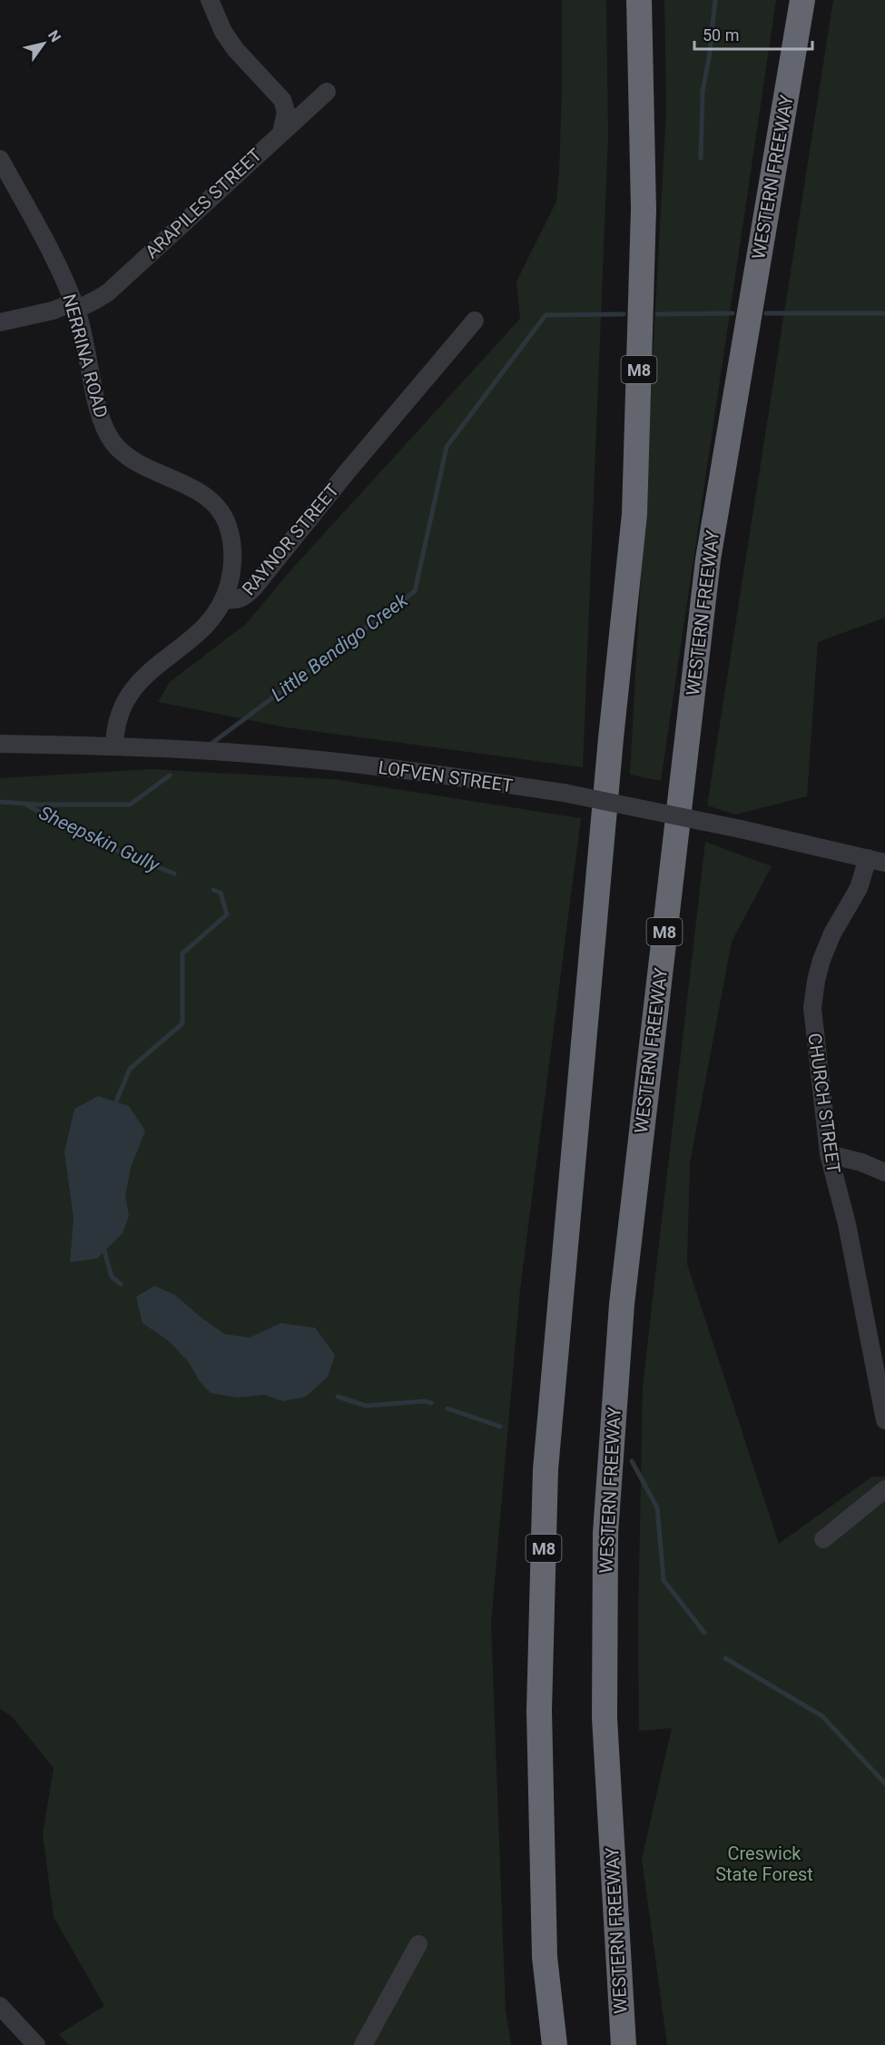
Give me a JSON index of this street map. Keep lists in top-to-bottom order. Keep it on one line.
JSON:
{"streets":{"highway":["WESTERN FREEWAY","M8"],"street":["ARAPILES STREET","NERRINA ROAD","RAYNOR STREET","LOFVEN STREET","CHURCH STREET"]},"crossings":[["ARAPILES STREET","NERRINA ROAD"],["NERRINA ROAD","RAYNOR STREET"],["RAYNOR STREET","LOFVEN STREET"],["LOFVEN STREET","CHURCH STREET"]],"water":["Little Bendigo Creek","Sheepskin Gully"],"parks":["Creswick State Forest"],"scale_bar":"50 m","north":"top right"}
